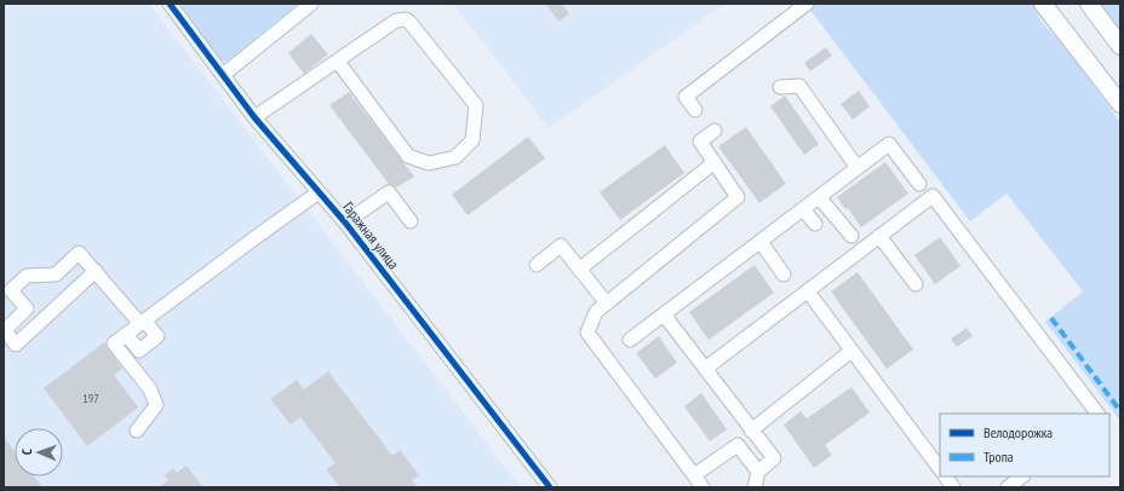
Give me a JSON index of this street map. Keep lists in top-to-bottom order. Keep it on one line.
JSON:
{"streets":{"street":["Гаражная улица"]},"house_numbers":["197"],"legend":["Велодорожка","Тропа"],"north":"left"}
